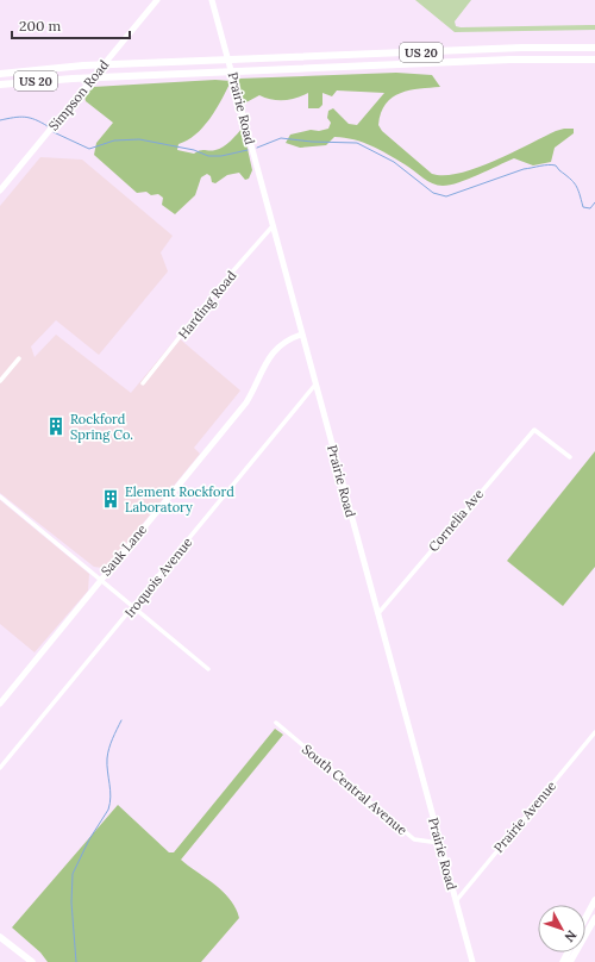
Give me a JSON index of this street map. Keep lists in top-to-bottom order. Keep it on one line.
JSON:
{"streets":{"highway":["US 20"],"street":["Simpson Road","Prairie Road","Harding Road","Cornelia Ave","Sauk Lane","Iroquois Avenue","South Central Avenue","Prairie Avenue"]},"crossings":[["Prairie Road","Harding Road"],["Prairie Road","Cornelia Ave"],["Prairie Road","Sauk Lane"],["Prairie Road","Iroquois Avenue"],["Prairie Road","South Central Avenue"],["Prairie Road","Prairie Avenue"]],"places":{"building":["Rockford Spring Co.","Element Rockford Laboratory"]},"scale_bar":"200 m","north":"bottom right"}
